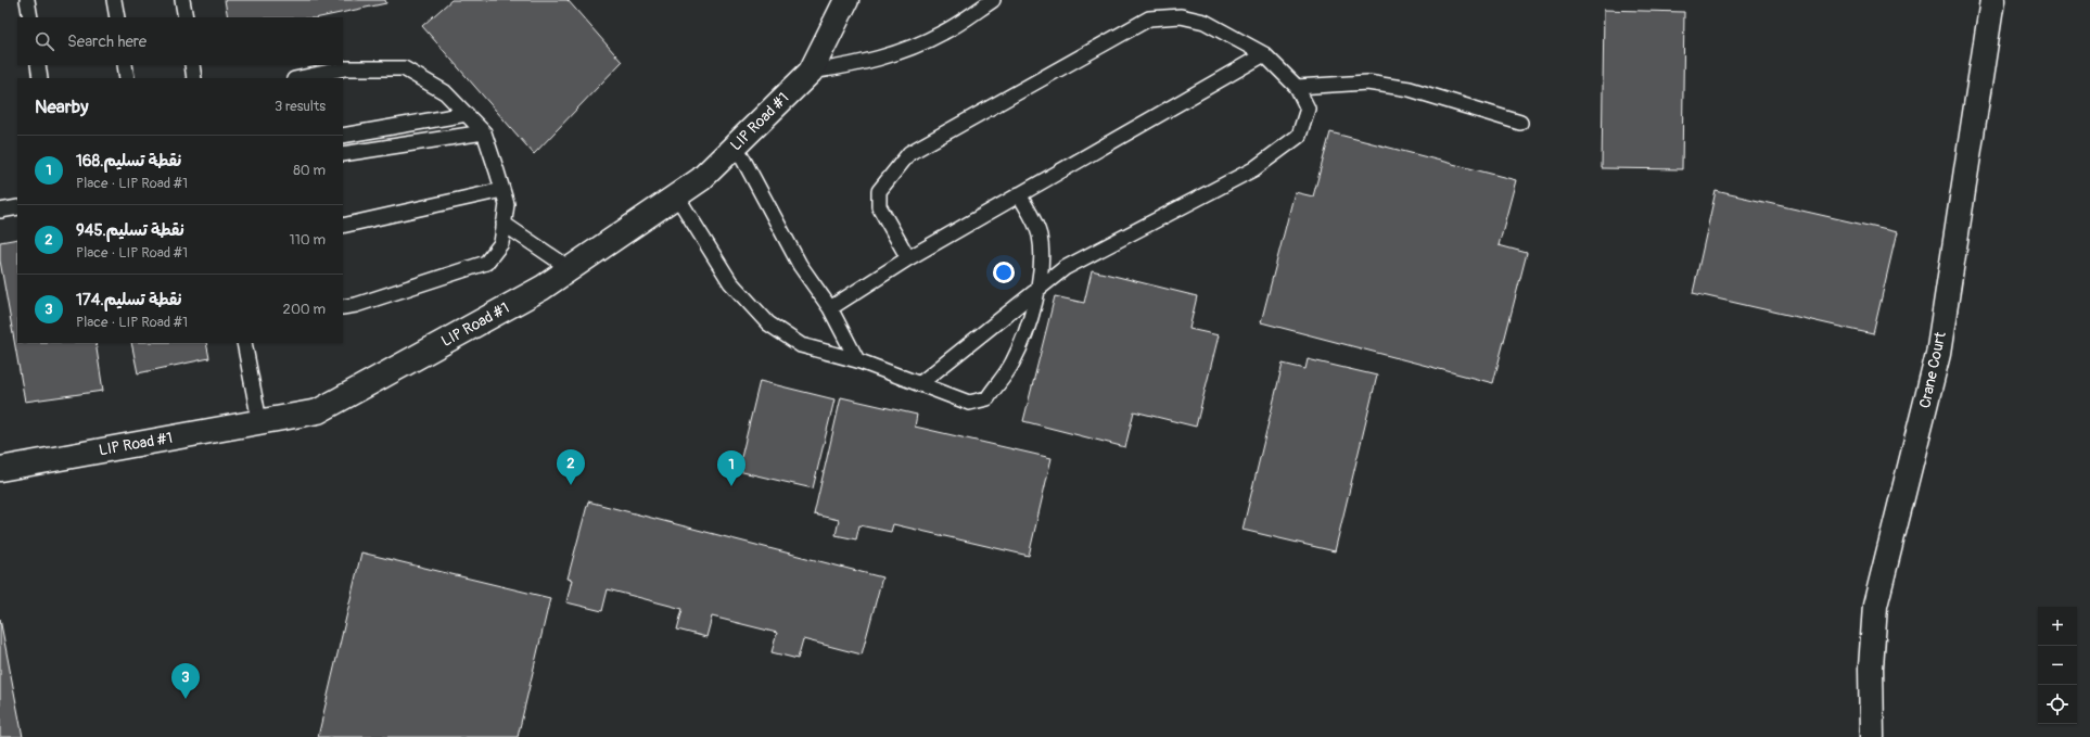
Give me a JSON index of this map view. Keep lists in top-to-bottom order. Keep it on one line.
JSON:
{"streets":{"street":["LIP Road #1","Crane Court"]},"page":{"search":"Search here","heading":["Nearby","3 results"],"list":[{"mark":"1","name":"نقطة تسليم.168","note":"Place · LIP Road #1","value":"80 m"},{"mark":"2","name":"نقطة تسليم.945","note":"Place · LIP Road #1","value":"110 m"},{"mark":"3","name":"نقطة تسليم.174","note":"Place · LIP Road #1","value":"200 m"}],"pins":["2","1","3"],"map_buttons":["+","−"]}}
